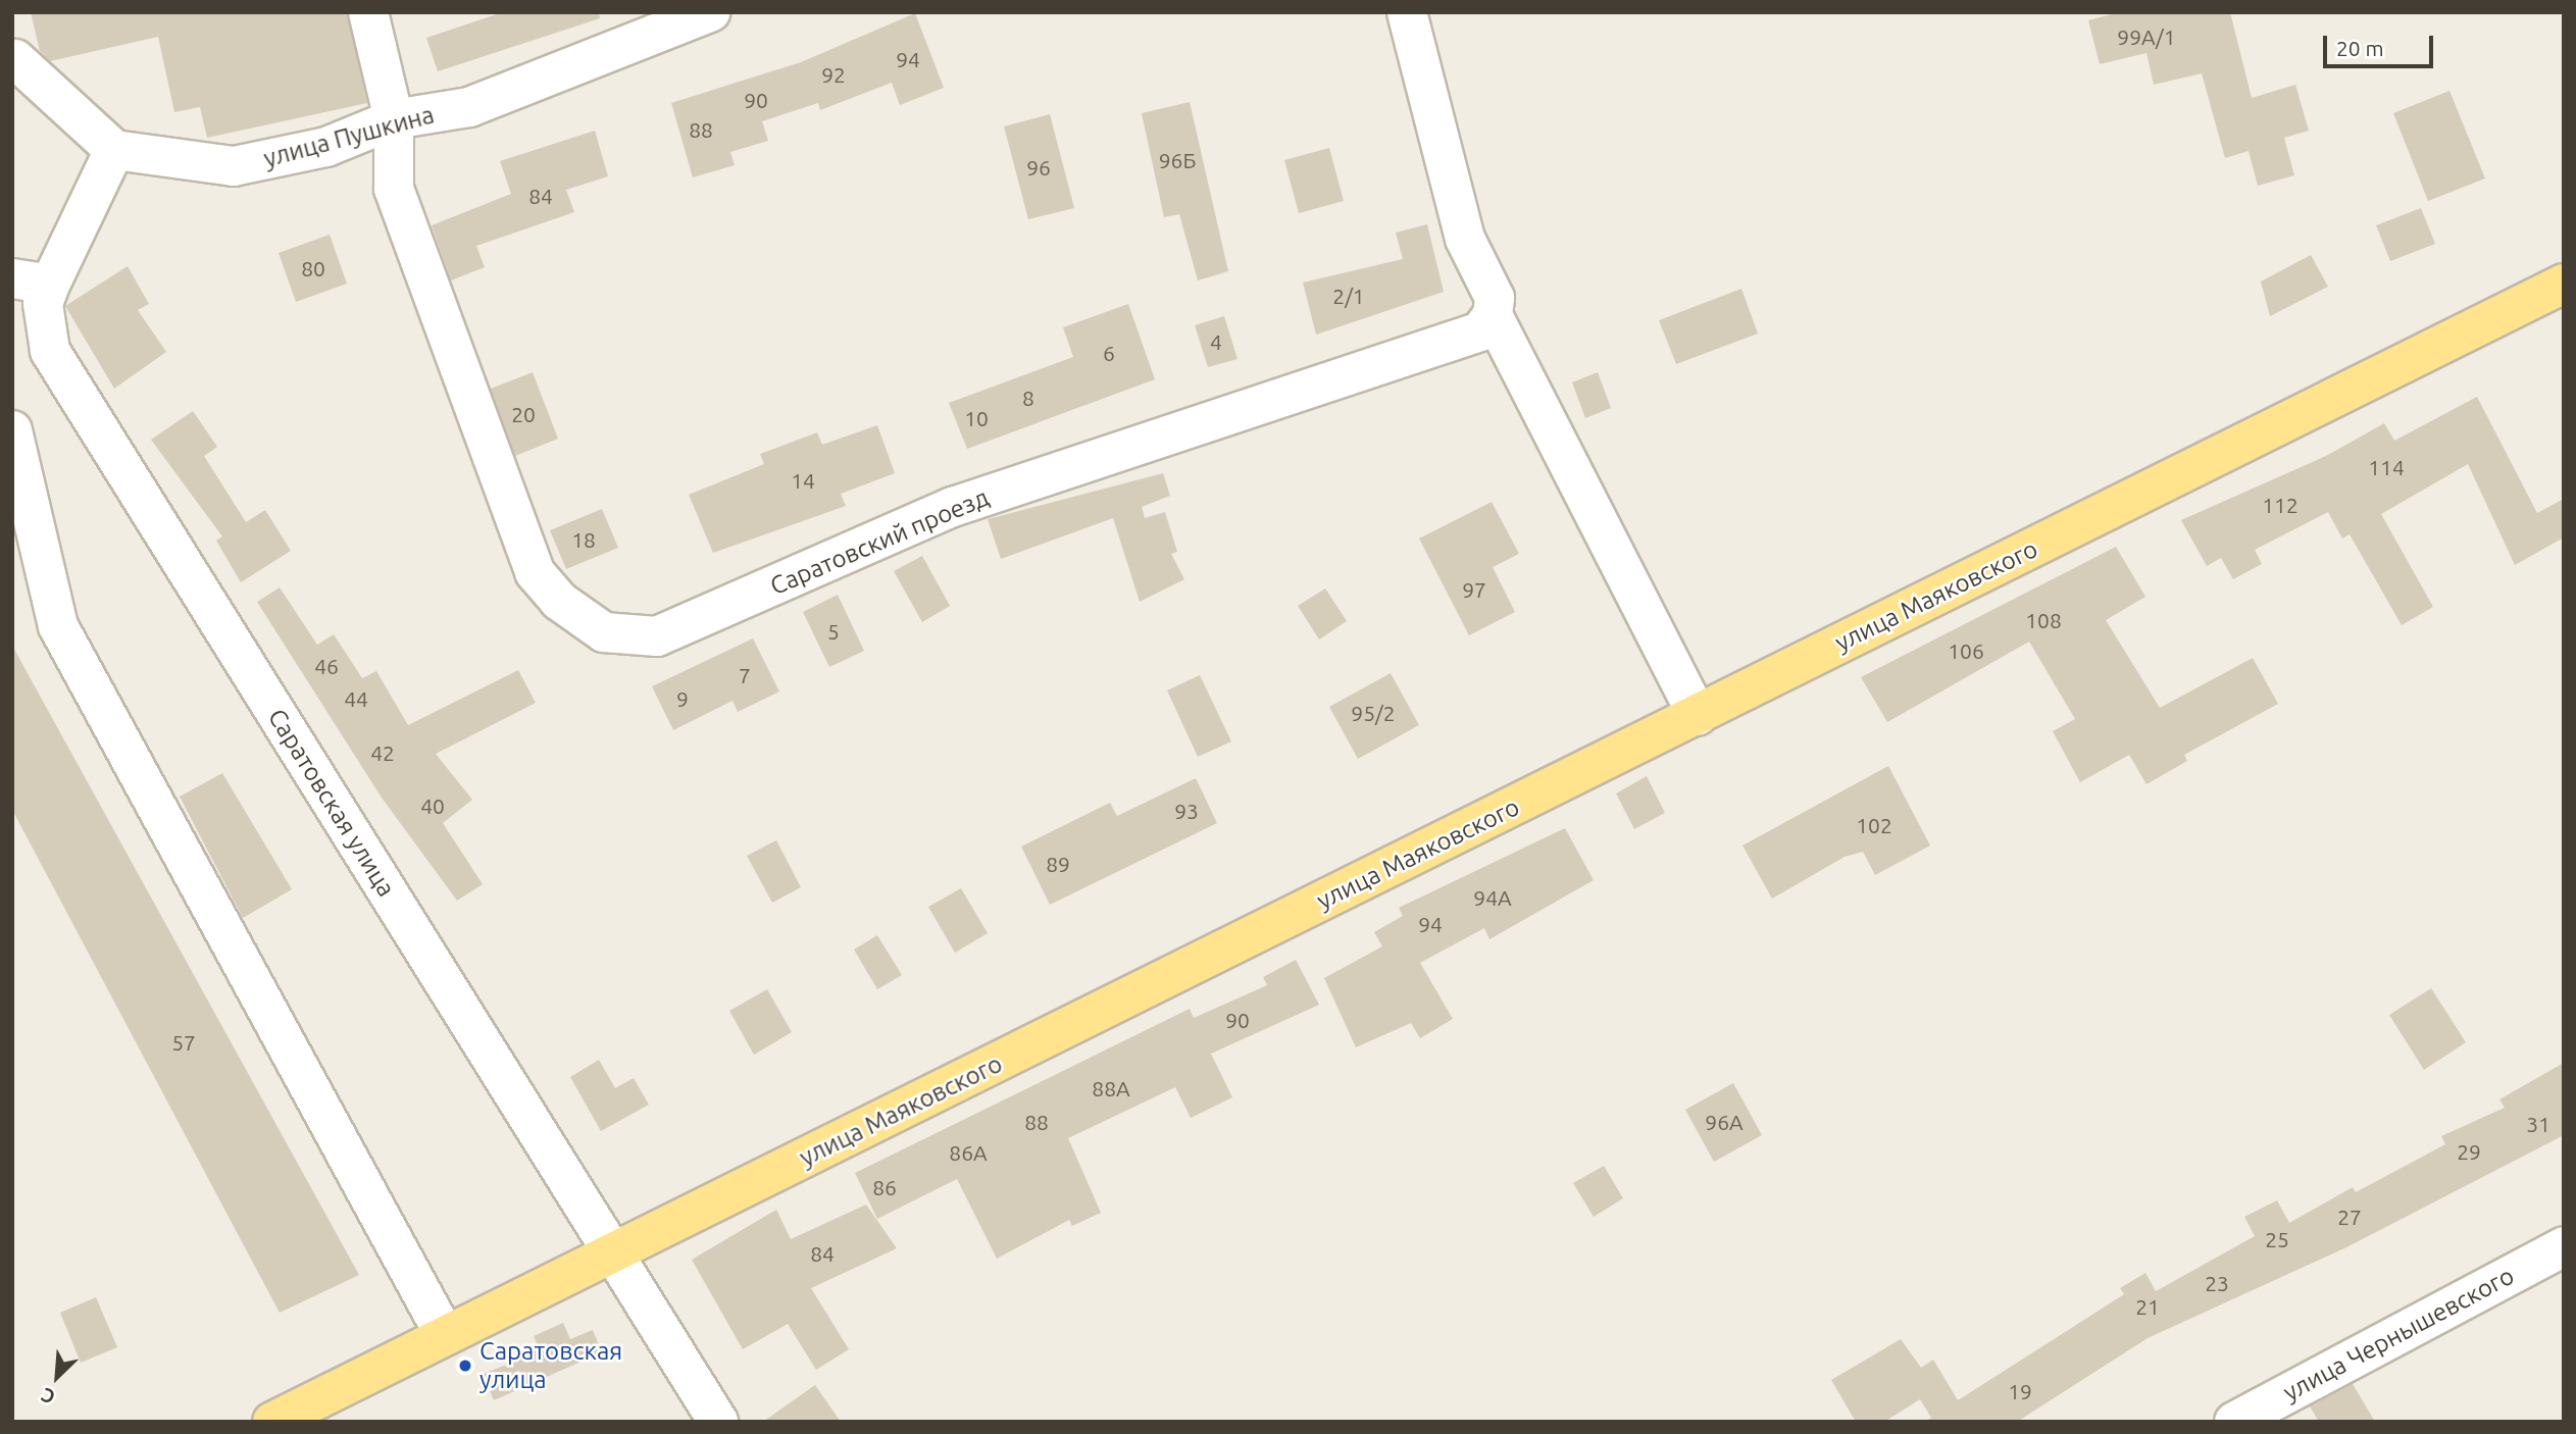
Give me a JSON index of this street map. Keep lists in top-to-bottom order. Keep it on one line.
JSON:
{"streets":{"main road":["улица Маяковского"],"street":["улица Пушкина","Саратовский проезд","Саратовская улица","улица Чернышевского"]},"crossings":[["улица Пушкина","Саратовский проезд"],["улица Маяковского","Саратовская улица"]],"places":["Саратовская улица"],"house_numbers":["99А/1","94","92","90","88","96Б","96","84","80","2/1","4","6","8","20","10","114","14","112","18","97","108","5","106","46","7","44","9","95/2","42","40","93","102","89","94А","94","90","57","88А","88","96А","31","29","86А","86","27","25","84","23","21","19"],"scale_bar":"20 m","north":"bottom left"}
